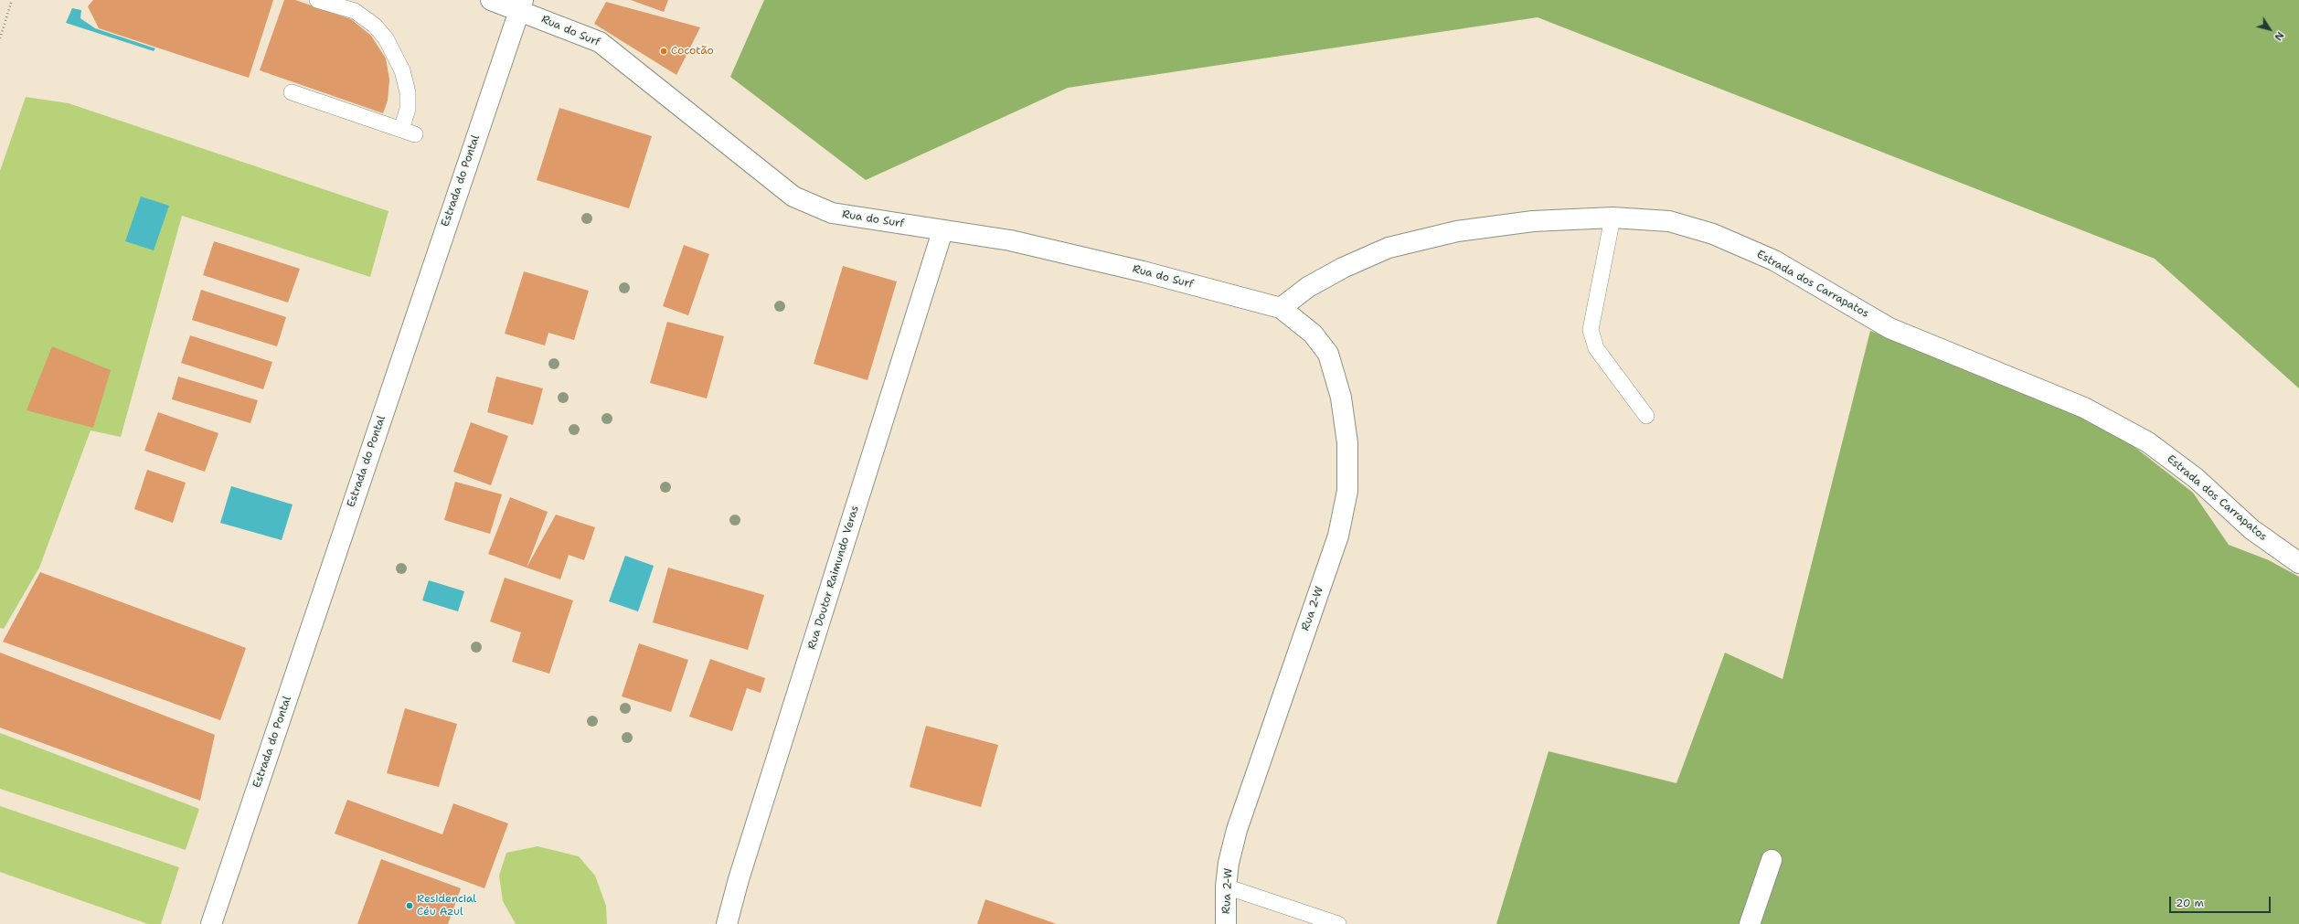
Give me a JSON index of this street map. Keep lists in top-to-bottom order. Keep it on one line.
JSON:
{"streets":{"street":["Rua do Surf","Estrada do Pontal","Estrada dos Carrapatos","Rua Doutor Raimundo Veras","Rua 2-W"]},"crossings":[["Rua do Surf","Estrada do Pontal"],["Rua do Surf","Estrada dos Carrapatos"],["Rua do Surf","Rua Doutor Raimundo Veras"],["Rua do Surf","Rua 2-W"],["Estrada dos Carrapatos","Rua 2-W"]],"places":["Cocotão","Residencial Céu Azul"],"scale_bar":"20 m","north":"bottom right"}
